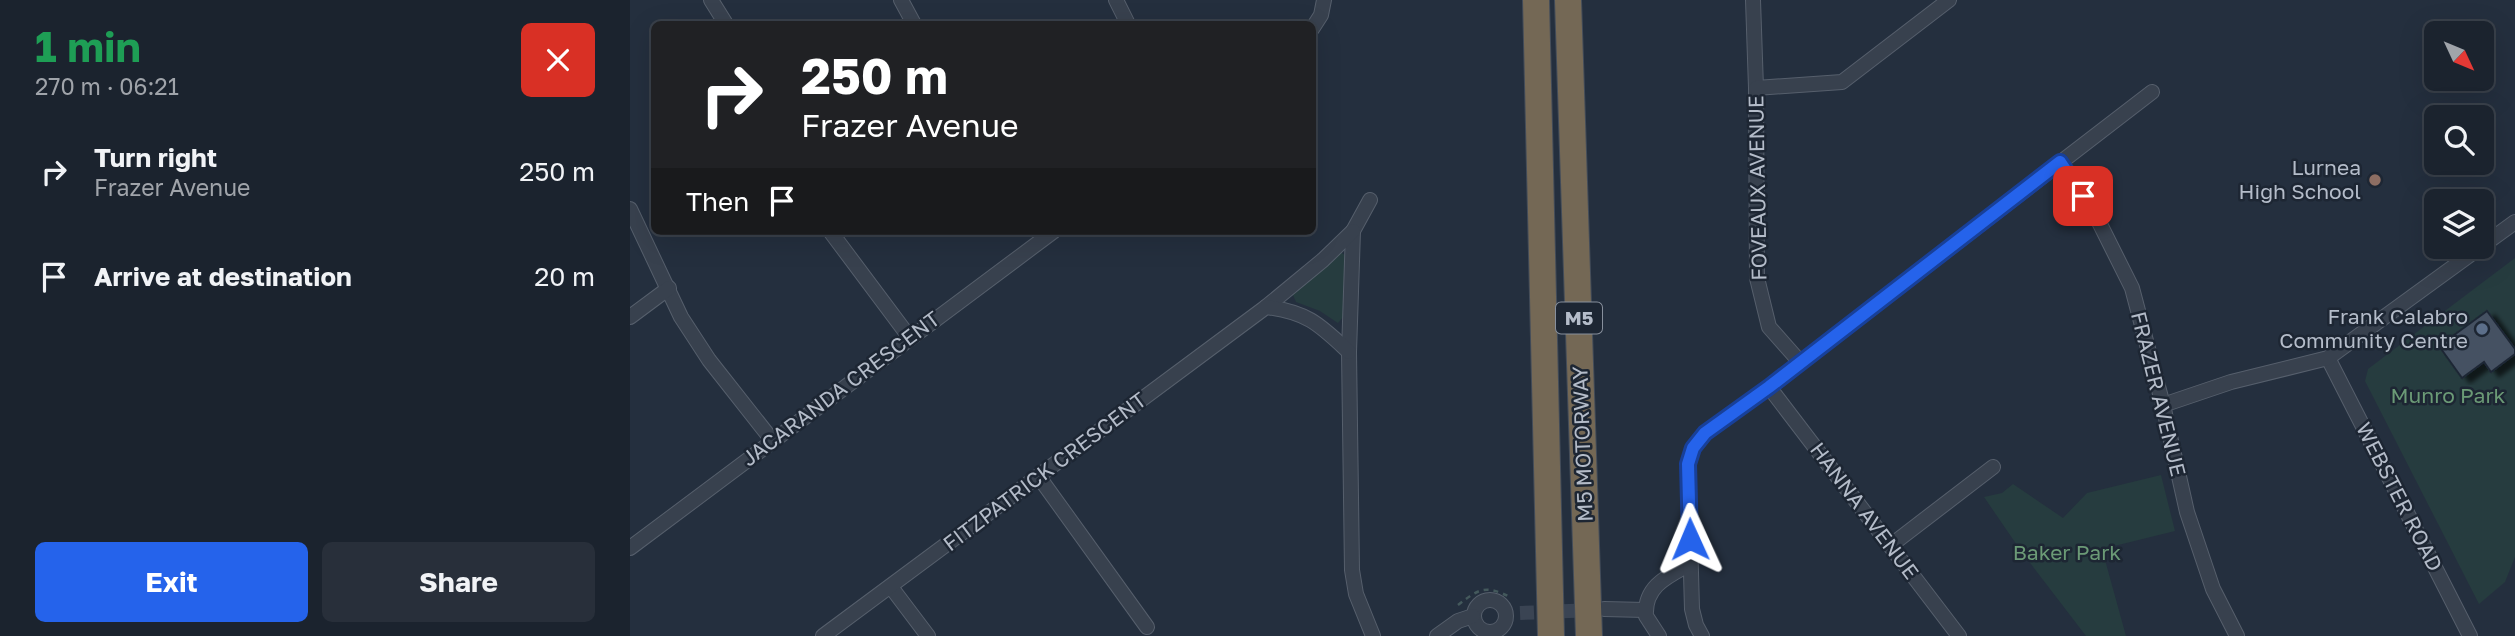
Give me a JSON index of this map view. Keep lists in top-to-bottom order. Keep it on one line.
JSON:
{"streets":{"highway":["M5","M5 MOTORWAY"],"street":["FOVEAUX AVENUE","JACARANDA CRESCENT","FRAZER AVENUE","FITZPATRICK CRESCENT","WEBSTER ROAD","HANNA AVENUE"]},"parks":["Munro Park","Baker Park"],"places":["Lurnea High School","Frank Calabro Community Centre"],"north":"bottom right","page":{"heading":["1 min","270 m · 06:21"],"turn":["250 m","Frazer Avenue"],"list":[{"name":"Turn right","note":"Frazer Avenue","value":"250 m"},{"name":"Arrive at destination","value":"20 m"}],"then":"Then","buttons":["Exit","Share"]}}
